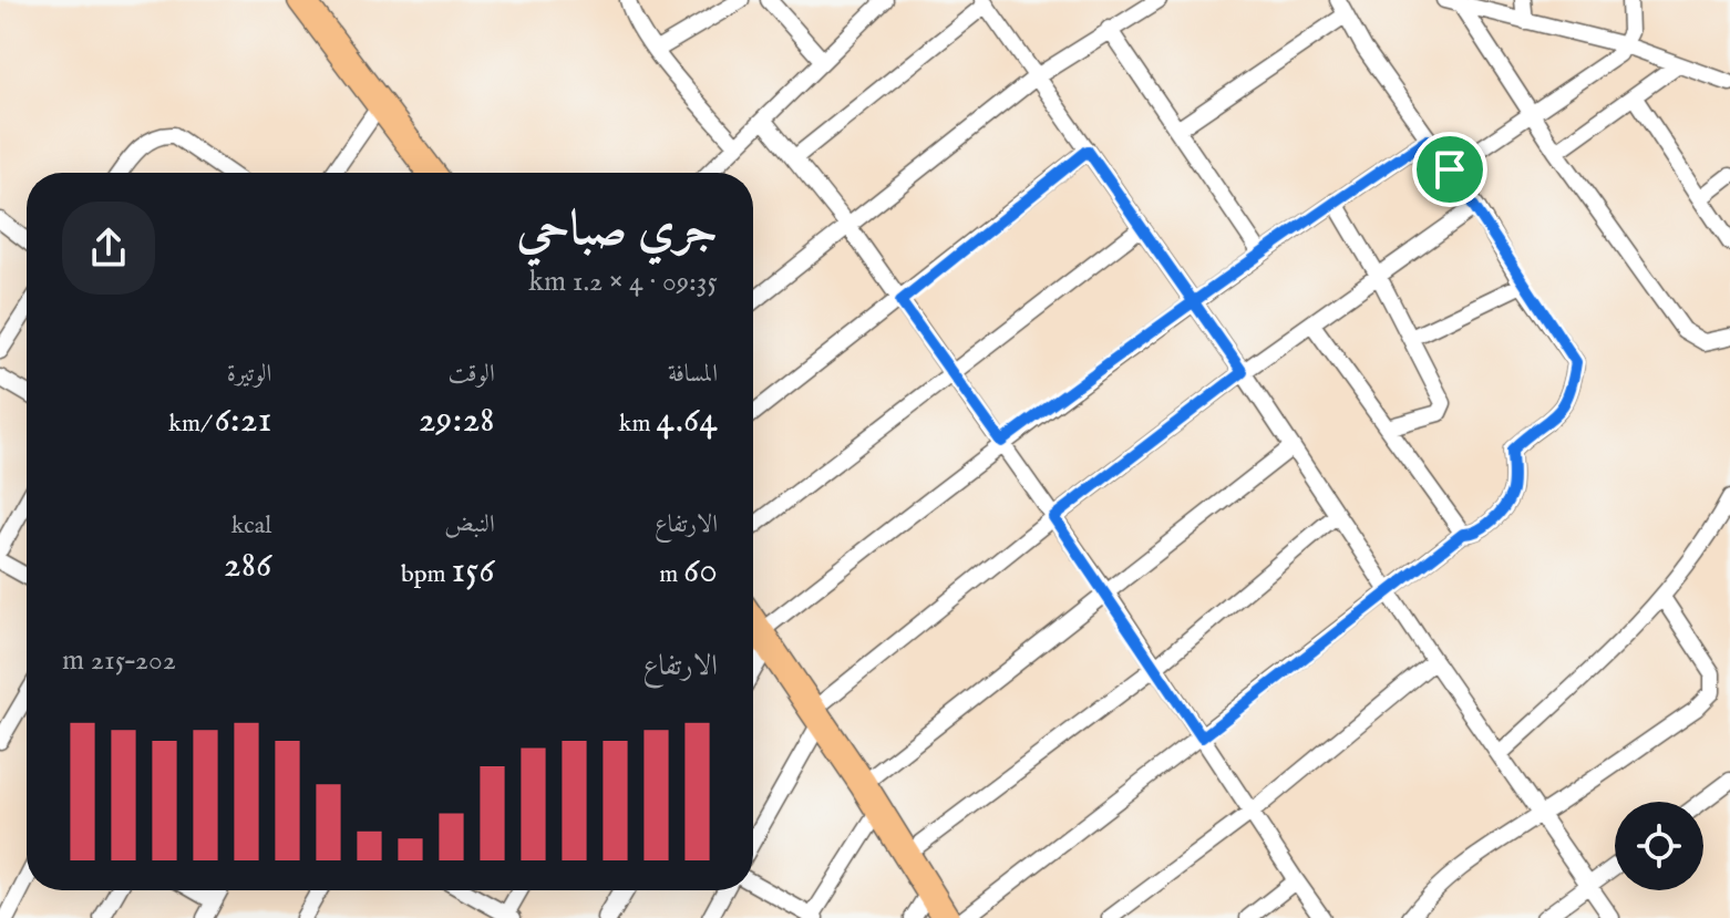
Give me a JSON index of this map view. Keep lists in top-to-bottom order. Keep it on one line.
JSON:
{"page":{"heading":["جري صباحي","09:35 · 4 × 1.2 km"],"stats":[["المسافة","4.64 km"],["الوقت","29:28"],["الوتيرة","6:21 /km"],["الارتفاع","60 m"],["النبض","156 bpm"],["kcal","286"]],"chart":["الارتفاع","202–215 m"]}}
